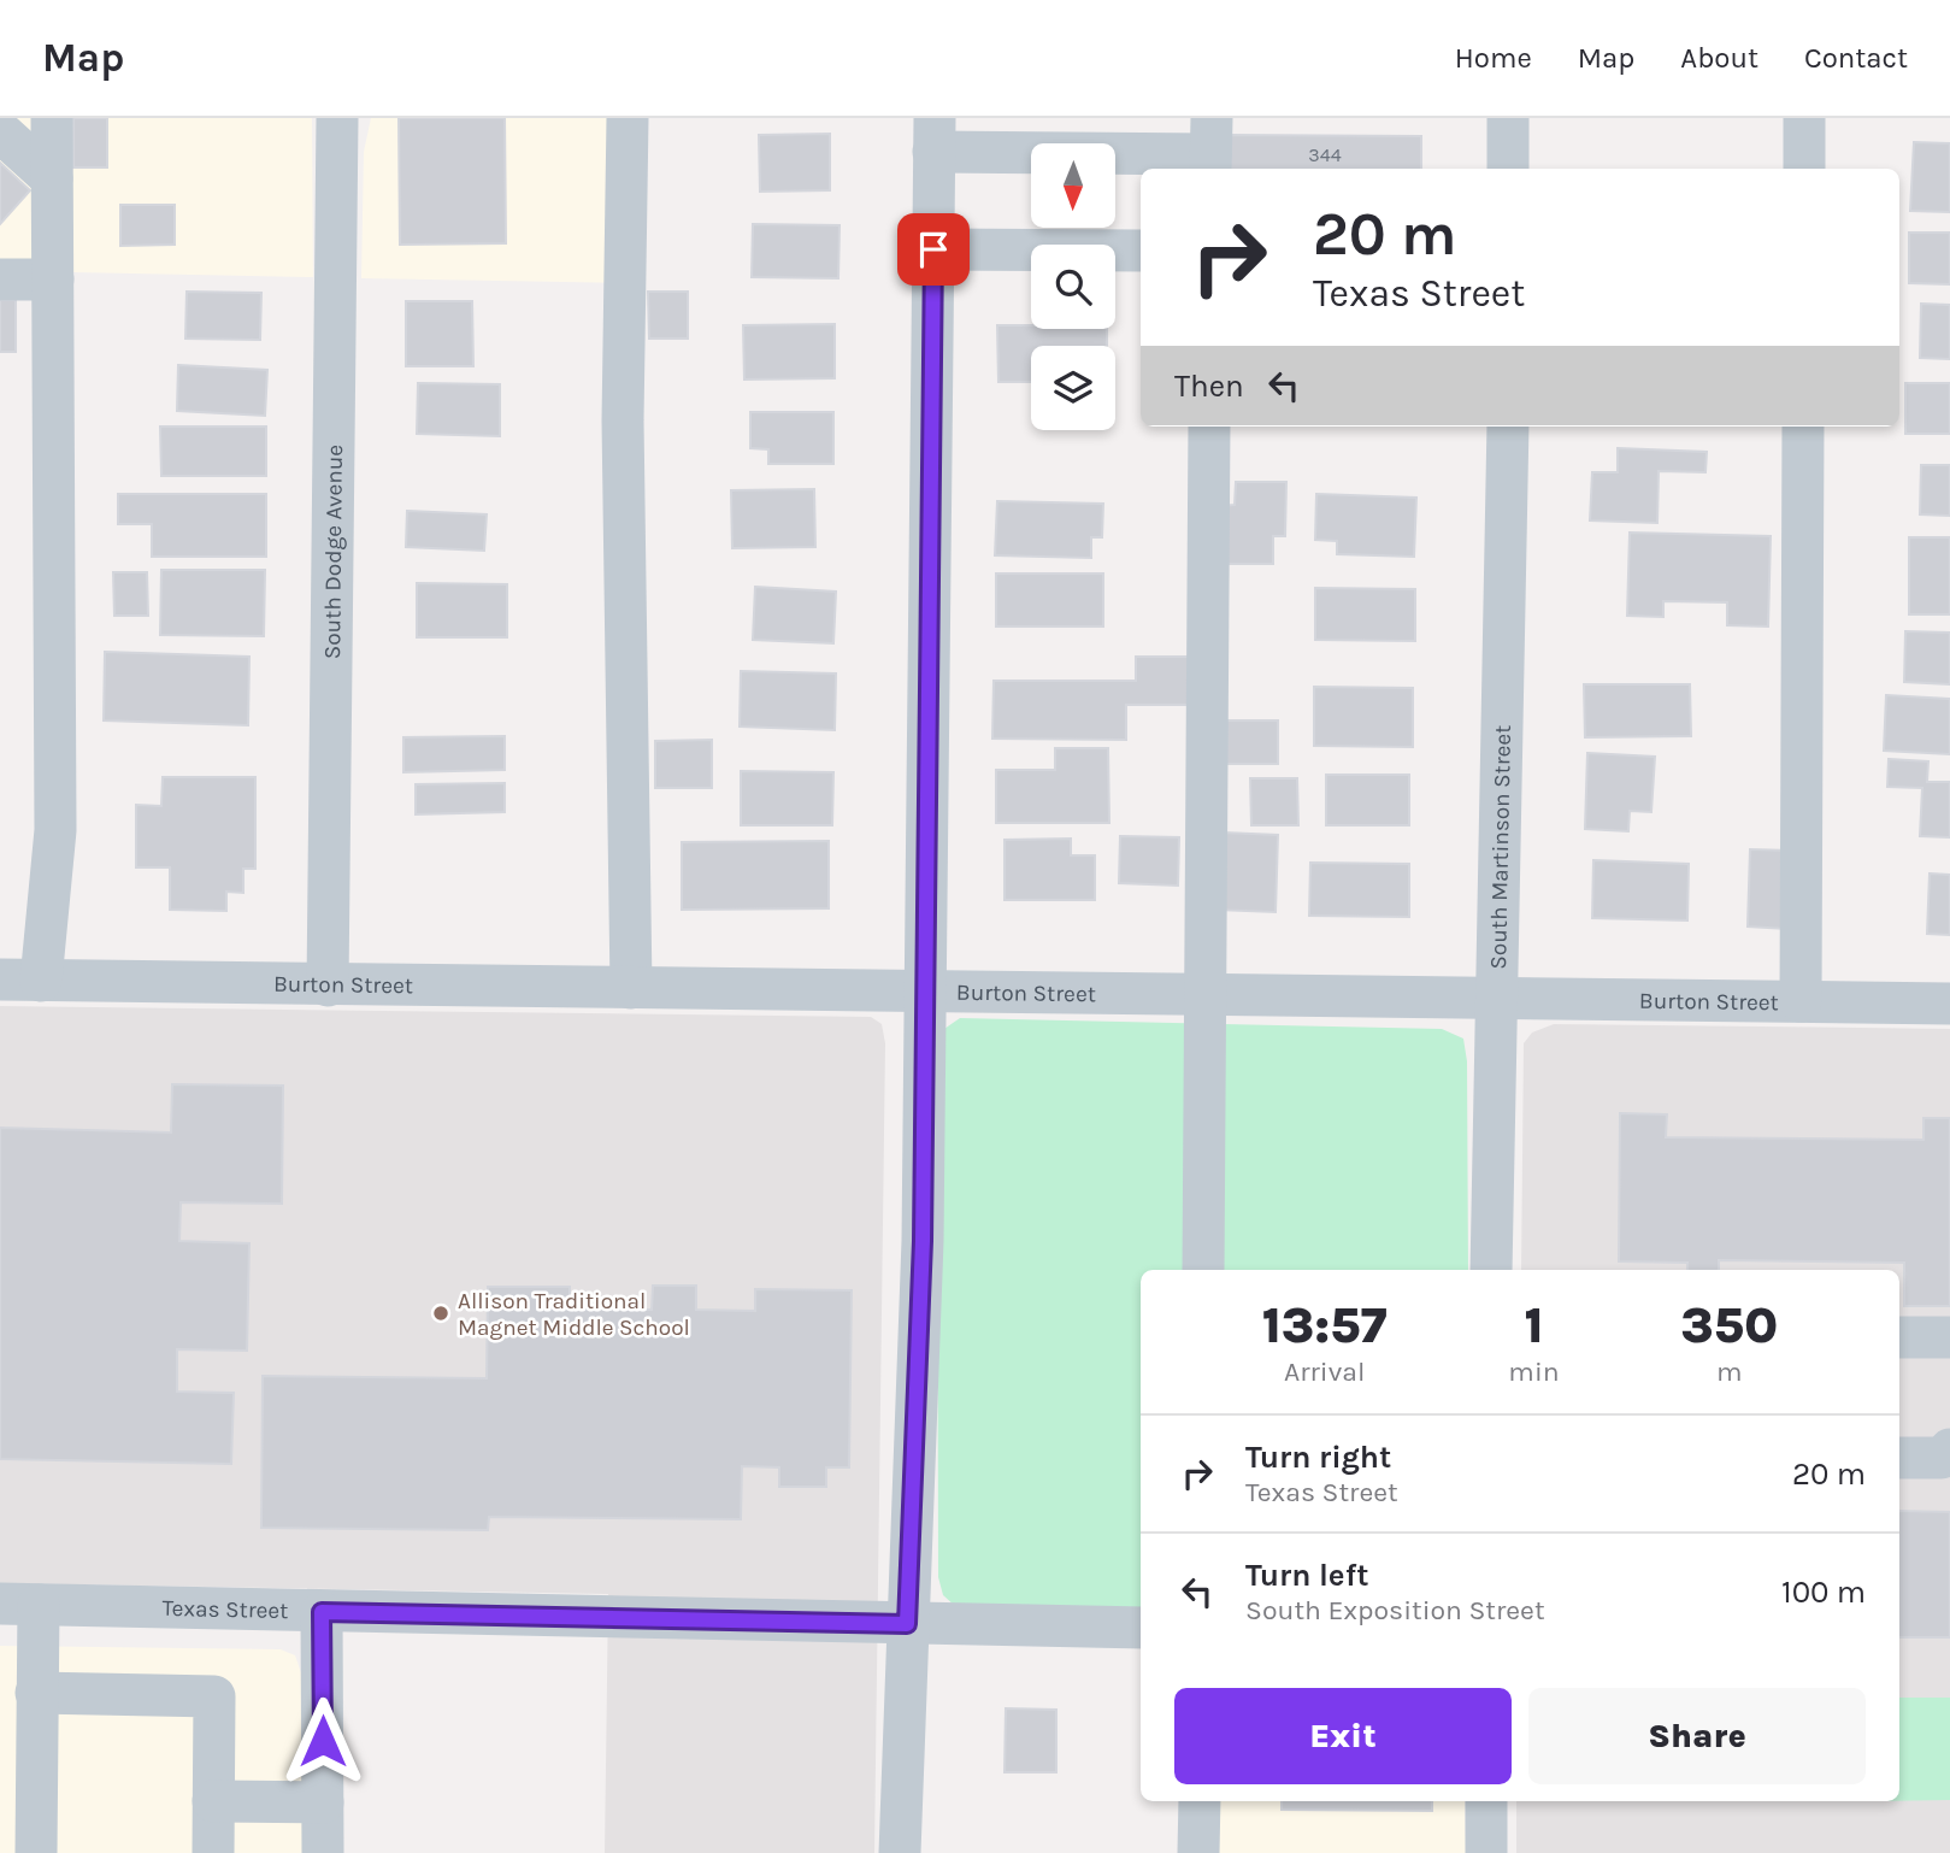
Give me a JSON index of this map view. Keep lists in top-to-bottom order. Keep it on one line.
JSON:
{"streets":{"street":["South Dodge Avenue","South Martinson Street","Burton Street","Texas Street"]},"crossings":[["South Dodge Avenue","Burton Street"],["South Martinson Street","Burton Street"]],"places":["Allison Traditional Magnet Middle School"],"house_numbers":["344"],"north":"bottom","page":{"header":"Map","nav":["Home","Map","About","Contact"],"turn":["20 m","Texas Street"],"then":"Then","eta":["13:57","Arrival","1","min","350","m"],"list":[{"name":"Turn right","note":"Texas Street","value":"20 m"},{"name":"Turn left","note":"South Exposition Street","value":"100 m"}],"buttons":["Exit","Share"]}}
